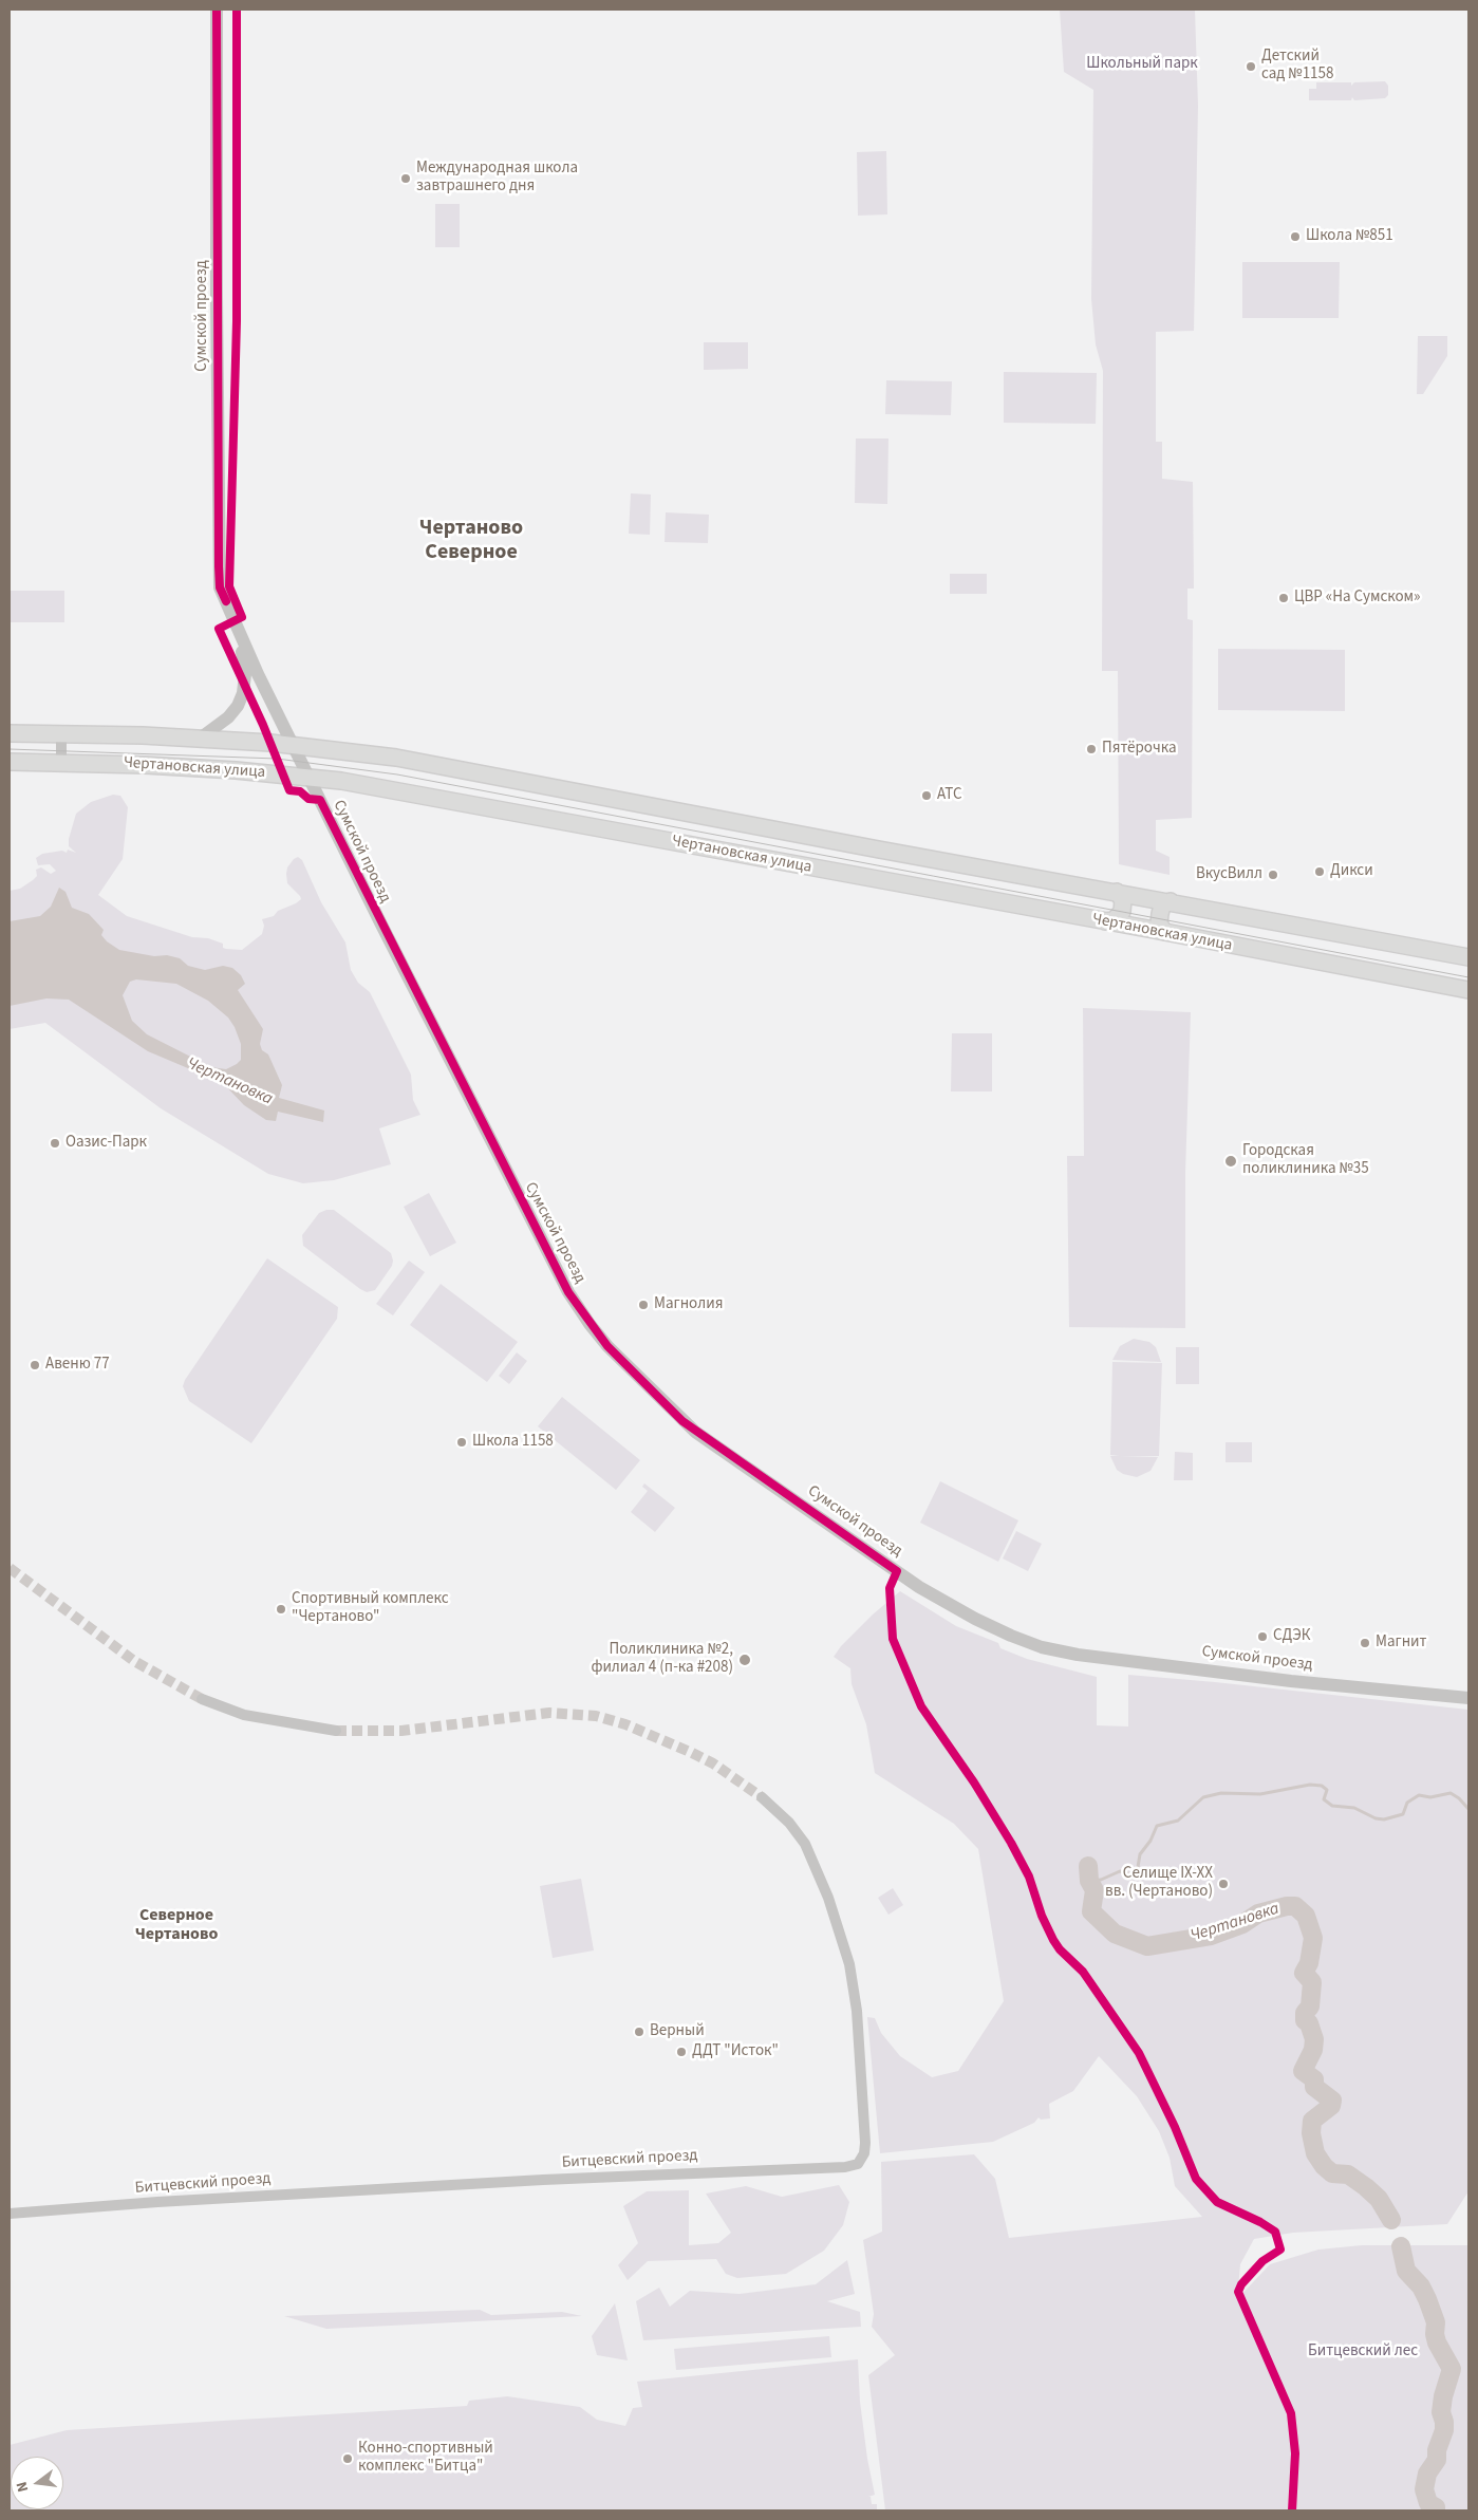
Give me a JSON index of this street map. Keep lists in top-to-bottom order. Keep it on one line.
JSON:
{"streets":{"main road":["Чертановская улица"],"street":["Сумской проезд","Битцевский проезд"]},"crossings":[["Сумской проезд","Чертановская улица"]],"districts":["Чертаново Северное","Северное Чертаново"],"water":["Чертановка"],"parks":["Школьный парк","Битцевский лес"],"places":["Детский сад №1158","Международная школа завтрашнего дня","Школа №851","ЦВР «На Сумском»","Пятёрочка","АТС","Дикси","ВкусВилл","Оазис-Парк","Городская поликлиника №35","Магнолия","Авеню 77","Школа 1158","Спортивный комплекс \"Чертаново\"","СДЭК","Магнит","Поликлиника №2, филиал 4 (п-ка #208)","Селище IX-XX вв. (Чертаново)","Верный","ДДТ \"Исток\"","Конно-спортивный комплекс \"Битца\""],"north":"left"}
